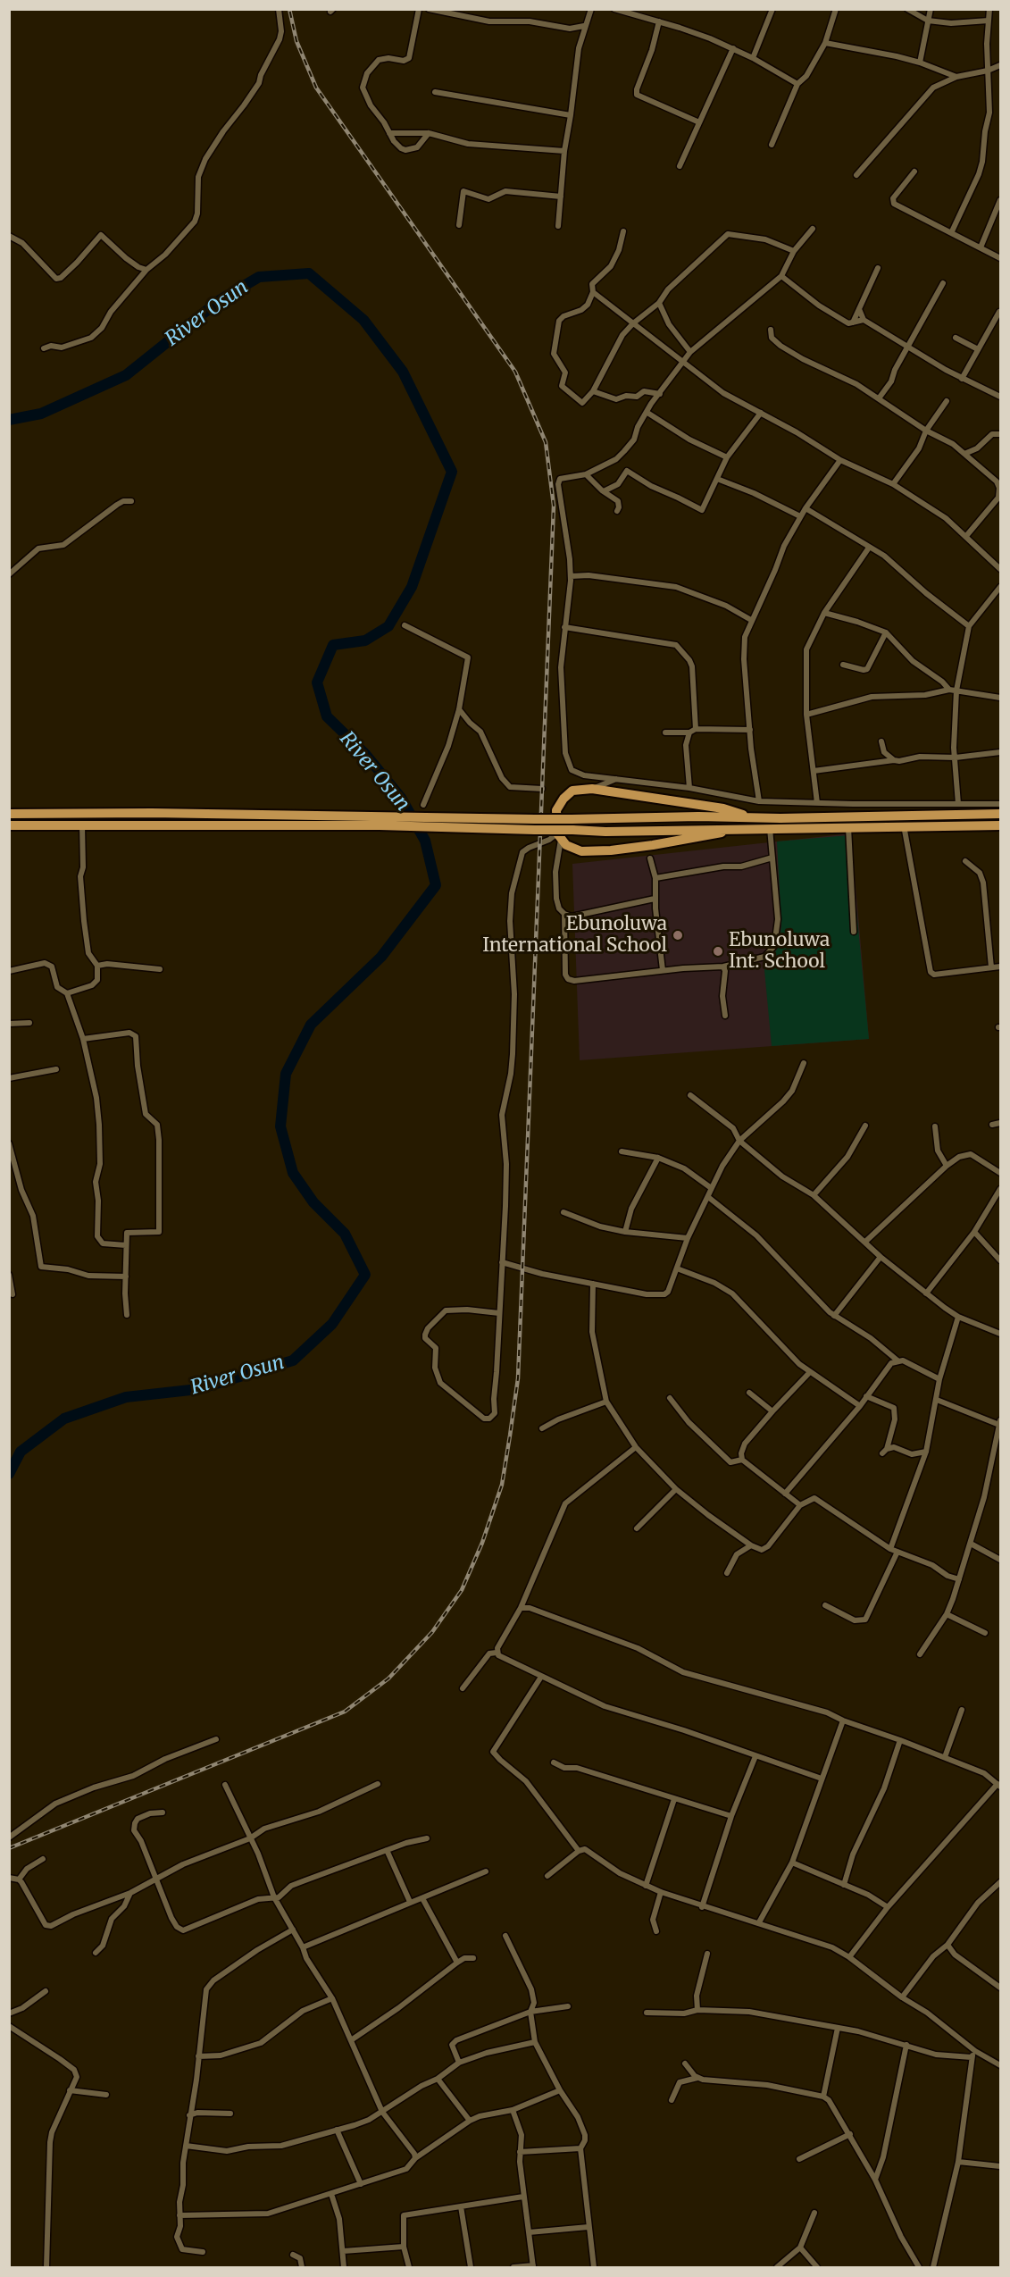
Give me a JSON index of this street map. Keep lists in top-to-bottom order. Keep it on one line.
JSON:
{"water":["River Osun"],"places":["Ebunoluwa International School","Ebunoluwa Int. School"]}
